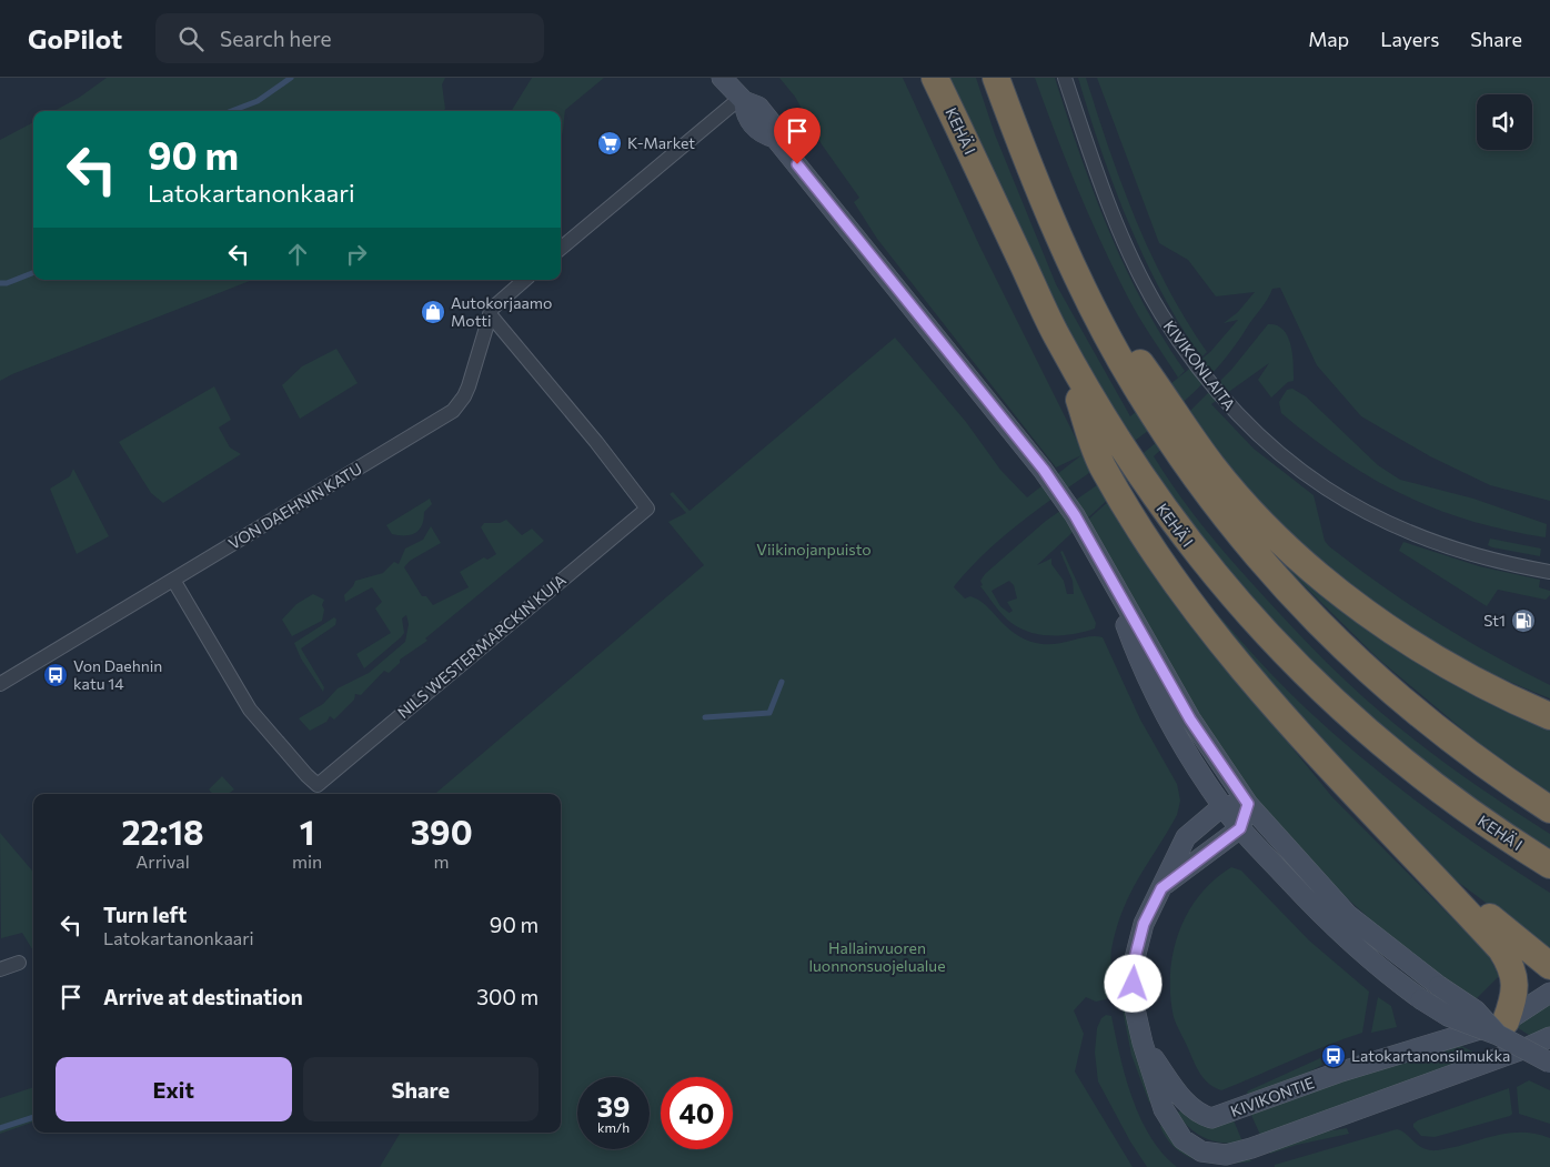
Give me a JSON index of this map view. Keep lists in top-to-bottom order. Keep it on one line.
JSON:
{"streets":{"highway":["KEHÄ I"],"street":["KIVIKONLAITA","VON DAEHNIN KATU","NILS WESTERMARCKIN KUJA","KIVIKONTIE"]},"crossings":[["VON DAEHNIN KATU","NILS WESTERMARCKIN KUJA"]],"parks":["Viikinojanpuisto","Hallainvuoren luonnonsuojelualue"],"places":{"supermarket":["K-Market"],"shop":["Autokorjaamo Motti"],"fuel station":["St1"],"bus stop":["Von Daehnin katu 14","Latokartanonsilmukka"]},"page":{"header":"GoPilot","search":"Search here","nav":["Map","Layers","Share"],"turn":["90 m","Latokartanonkaari"],"eta":["22:18","Arrival","1","min","390","m"],"list":[{"name":"Turn left","note":"Latokartanonkaari","value":"90 m"},{"name":"Arrive at destination","value":"300 m"}],"buttons":["Exit","Share"],"speed":"39 km/h","limit":"40"}}
